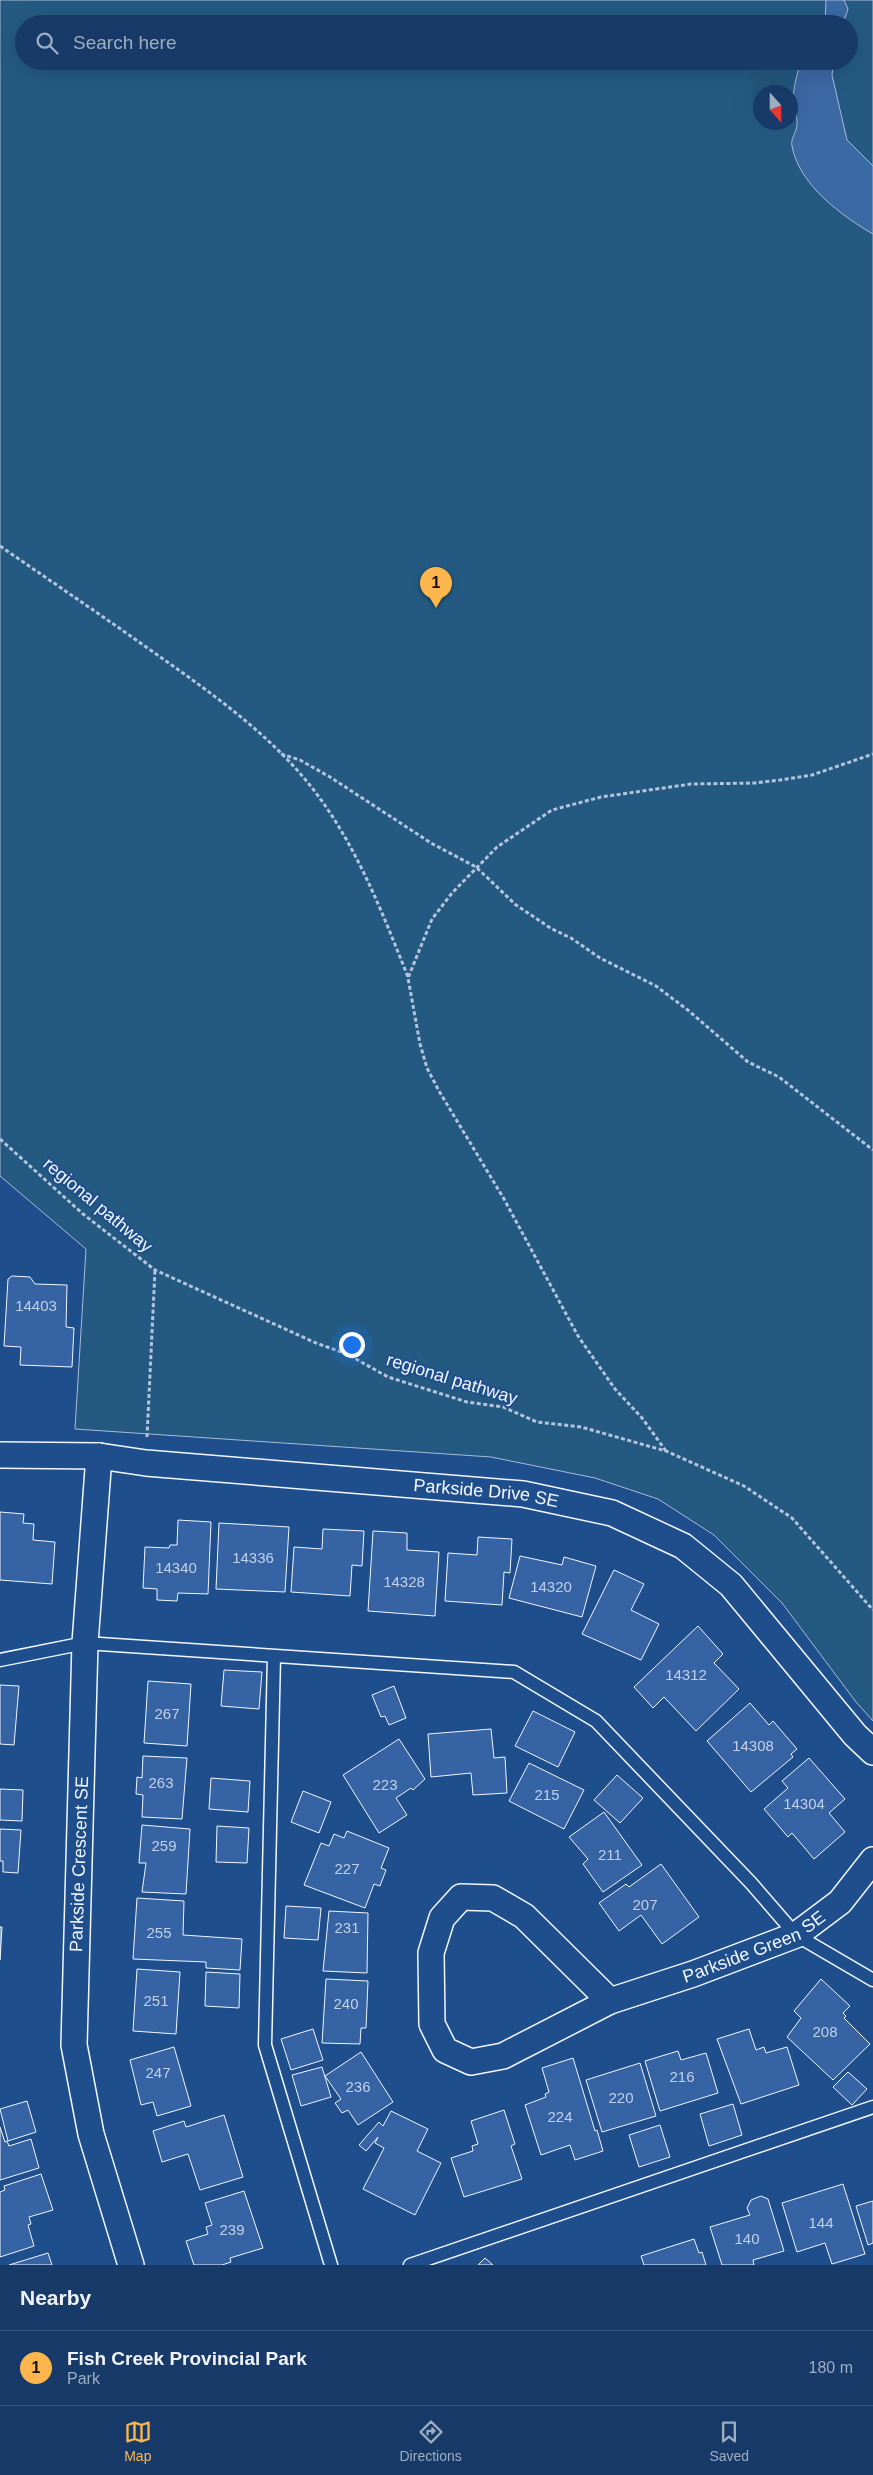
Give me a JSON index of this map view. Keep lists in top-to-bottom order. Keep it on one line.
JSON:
{"streets":{"street":["Parkside Drive SE","Parkside Crescent SE","Parkside Green SE"],"path":["regional pathway"]},"crossings":[["Parkside Drive SE","Parkside Crescent SE"]],"house_numbers":["14403","14336","14340","14328","14320","14312","267","14308","263","223","215","14304","259","211","227","207","231","255","251","240","208","247","216","236","220","224","144","239","140"],"north":"bottom","page":{"search":"Search here","pins":"1","heading":"Nearby","list":[{"mark":"1","name":"Fish Creek Provincial Park","note":"Park","value":"180 m"}],"nav":["Map","Directions","Saved"]}}
